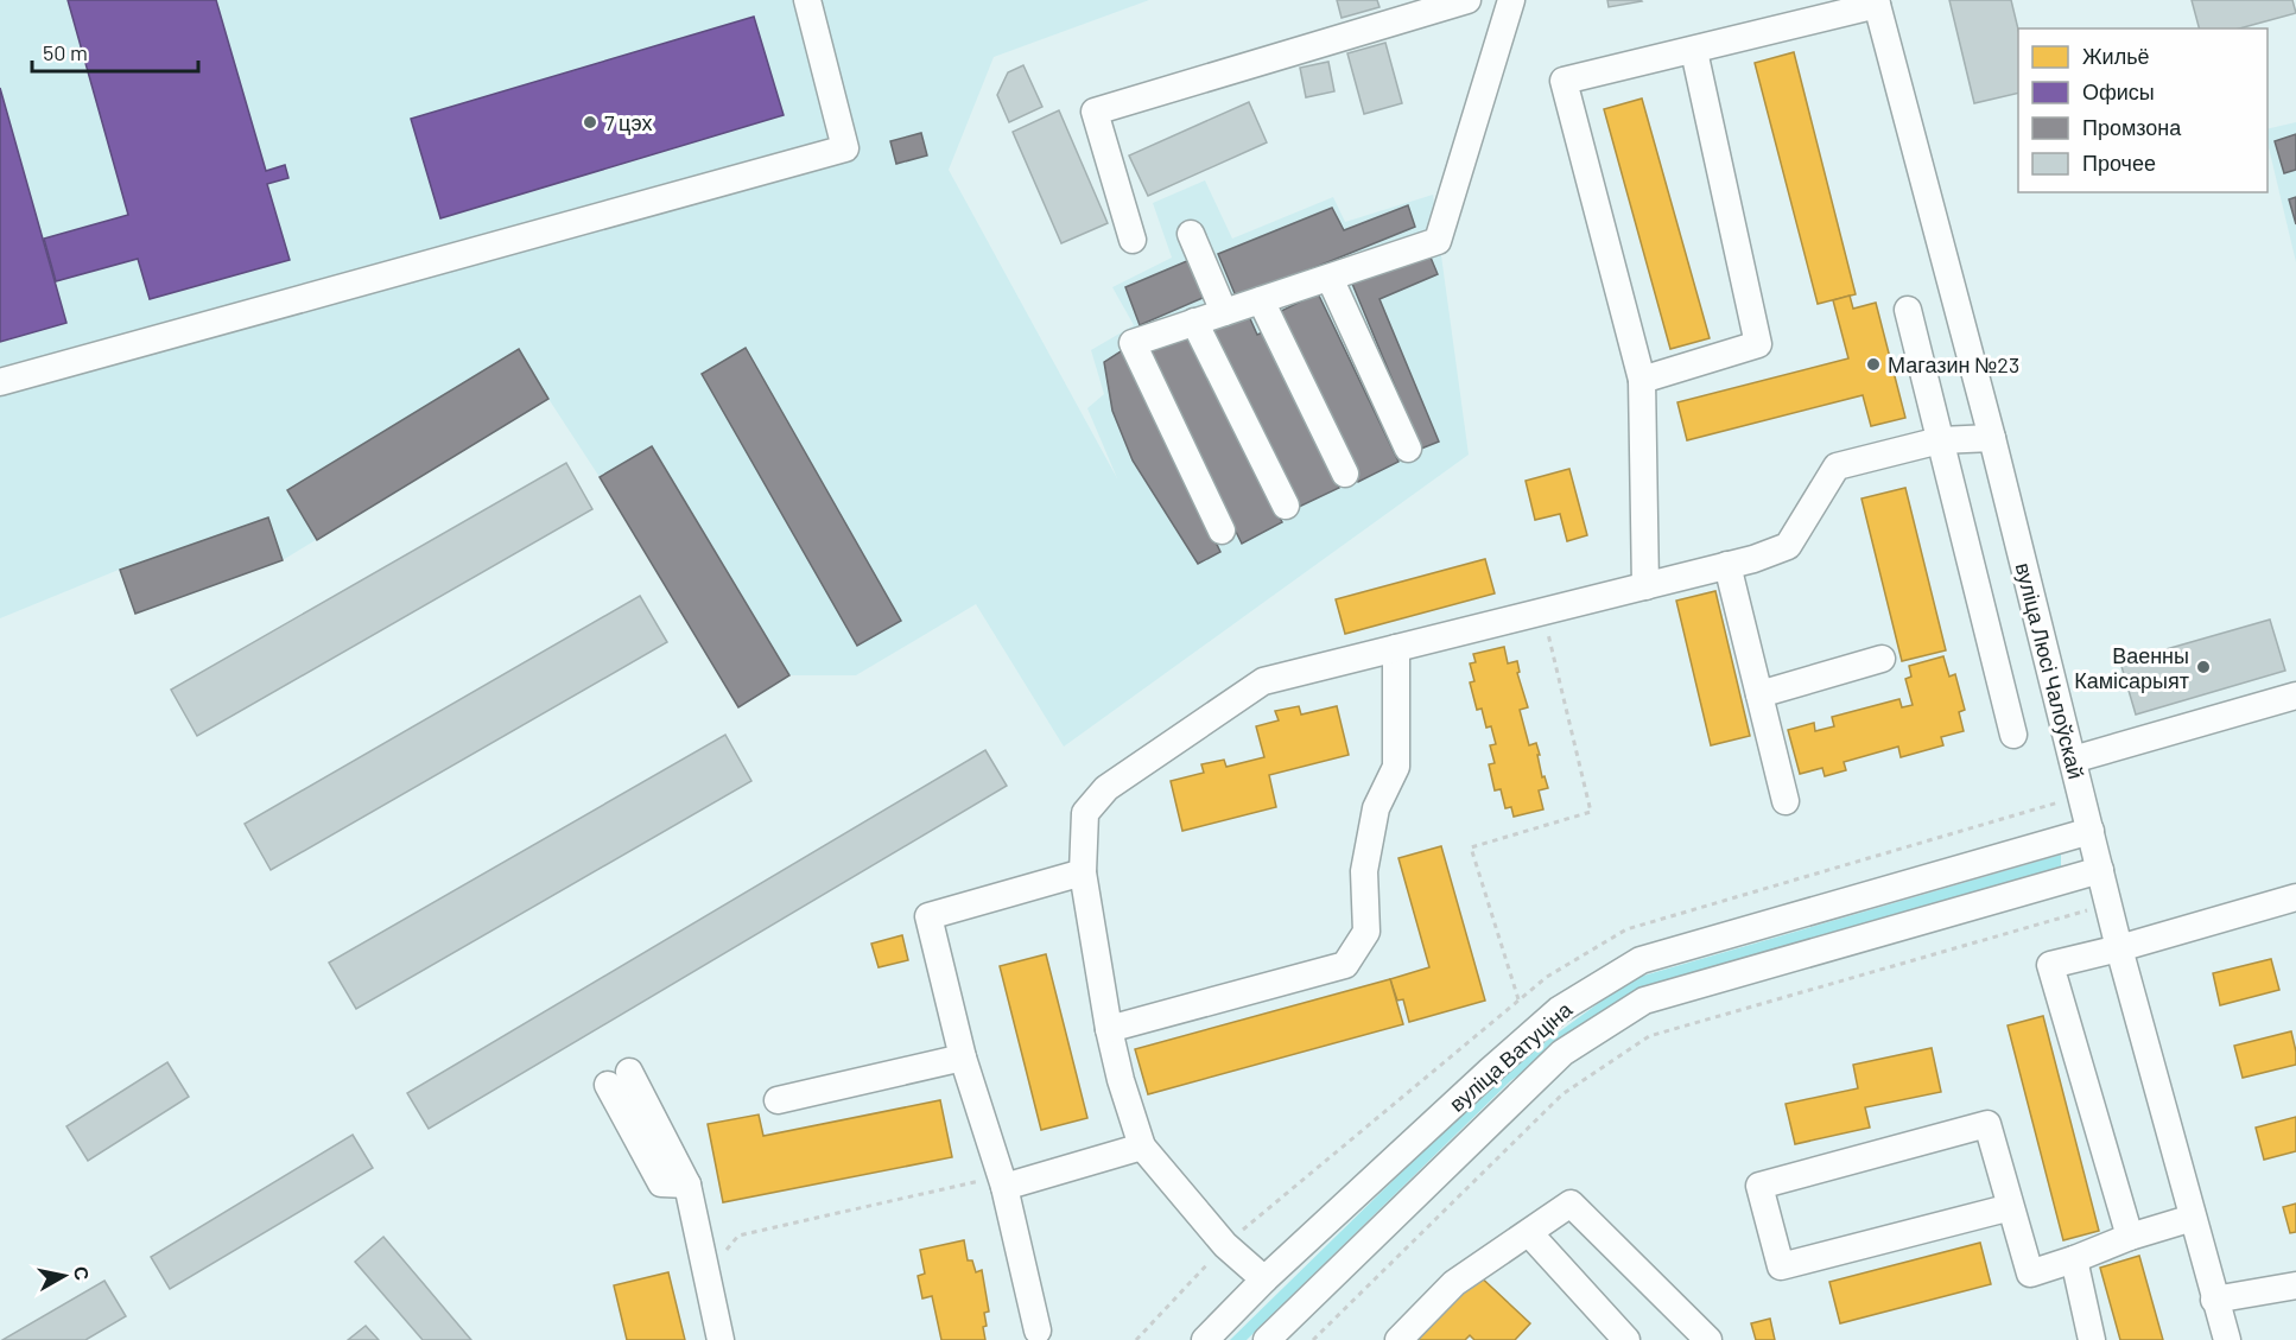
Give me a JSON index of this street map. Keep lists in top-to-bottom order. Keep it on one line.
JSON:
{"streets":{"street":["вуліца Люсі Чалоўскай","вуліца Ватуціна"]},"crossings":[["вуліца Люсі Чалоўскай","вуліца Ватуціна"]],"places":["7 цэх","Магазин №23","Ваенны Камісарыят"],"legend":["Жильё","Офисы","Промзона","Прочее"],"scale_bar":"50 m","north":"right"}
